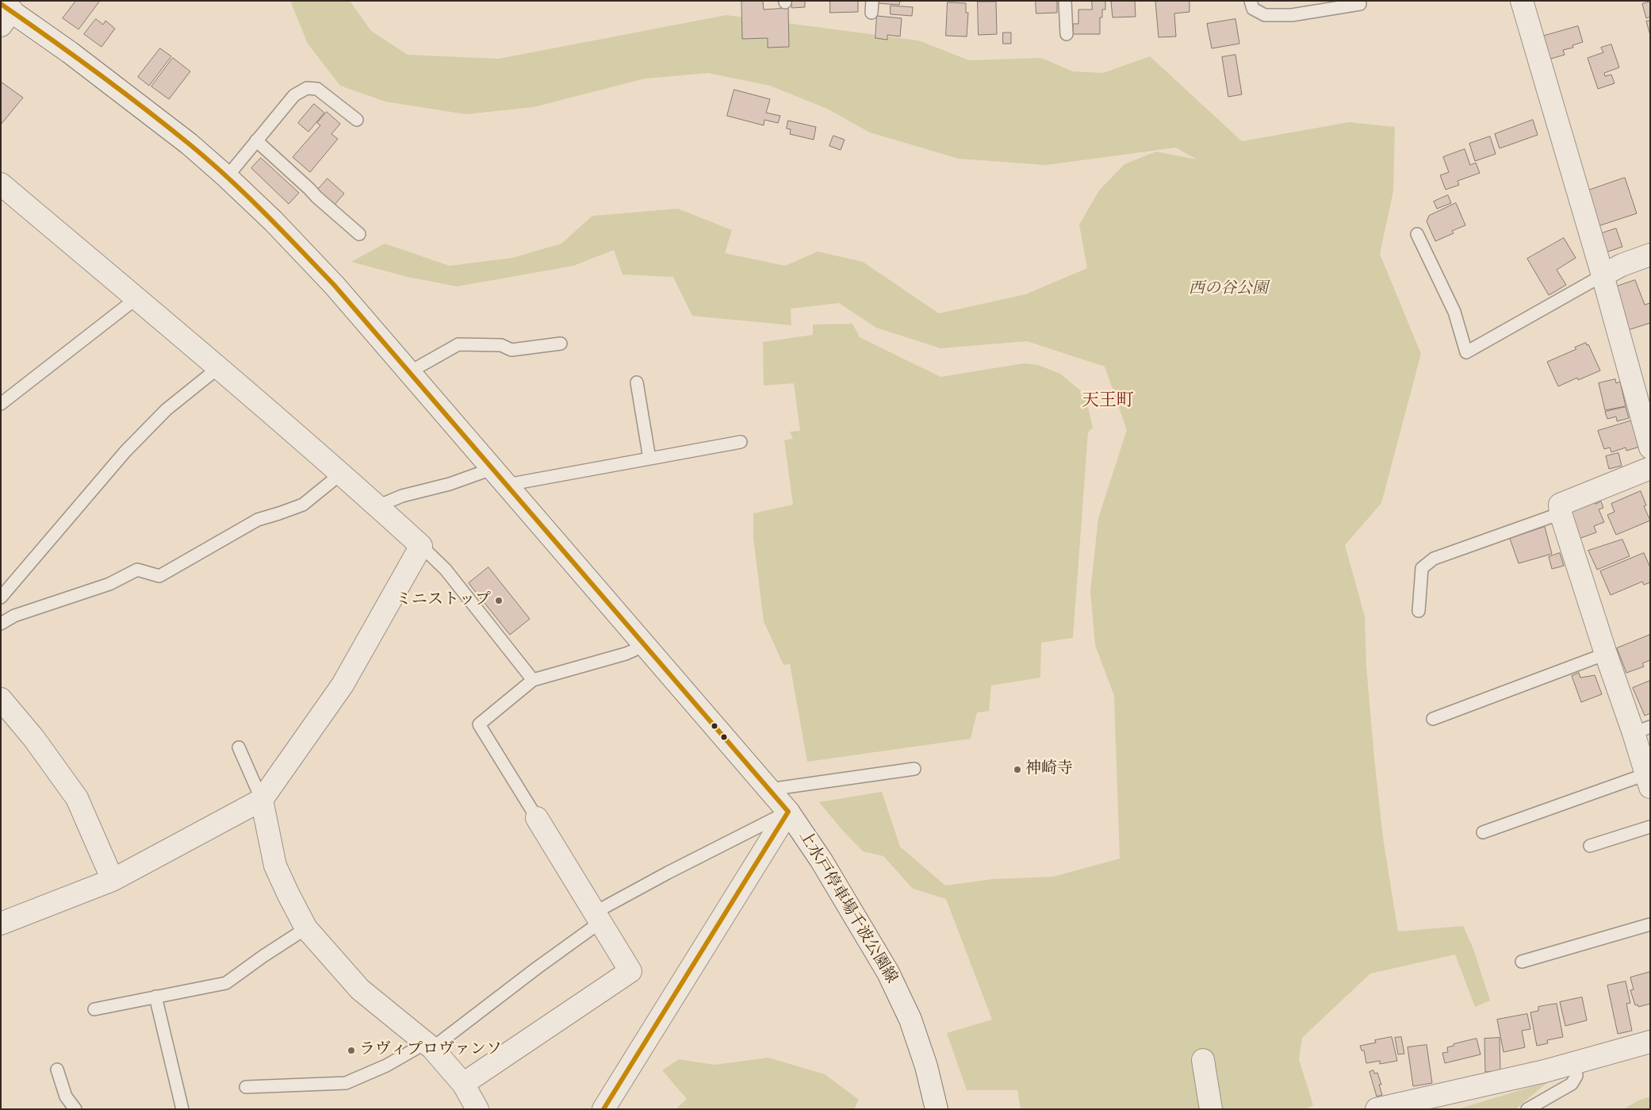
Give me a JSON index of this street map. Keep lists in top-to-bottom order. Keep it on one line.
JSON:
{"streets":{"street":["上水戸停車場千波公園線"]},"districts":["天王町"],"parks":["西の谷公園"],"places":["ミニストップ","神崎寺","ラヴィプロヴァンソ"]}
